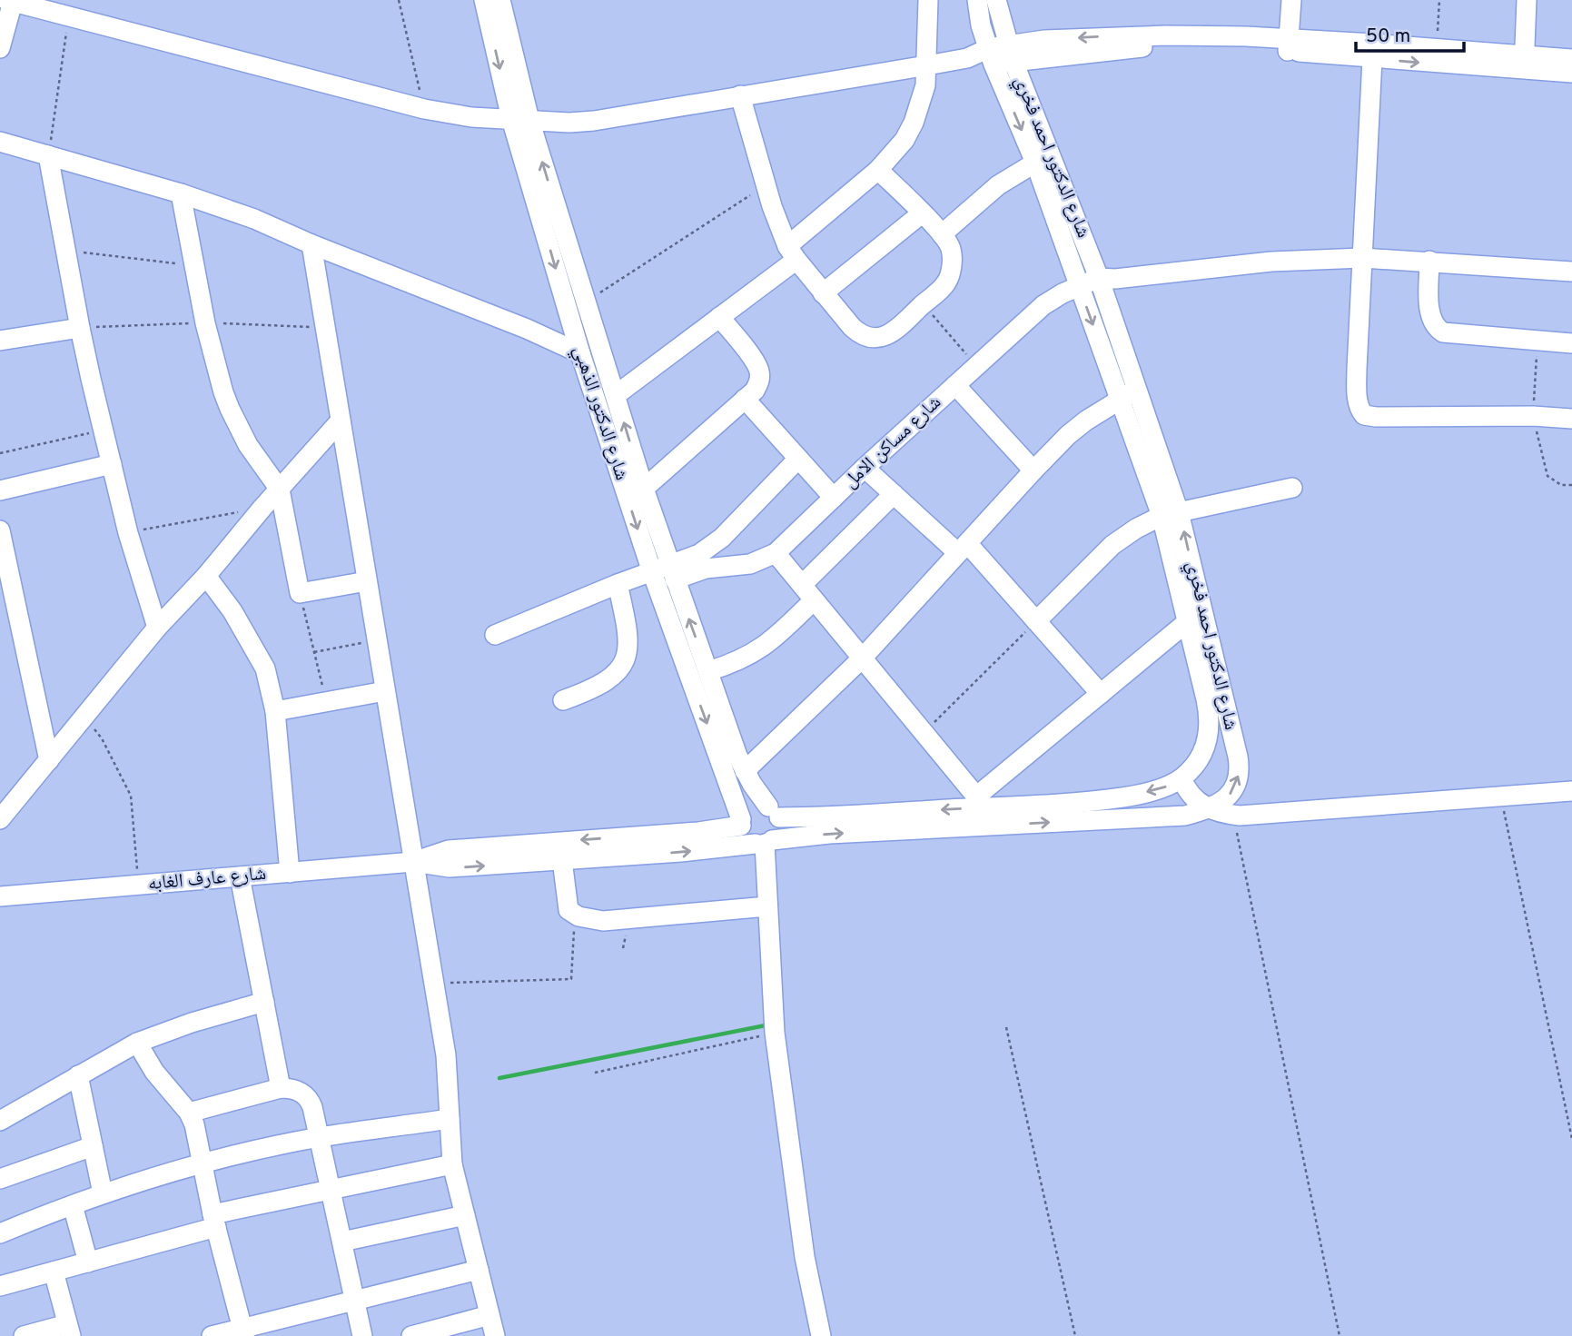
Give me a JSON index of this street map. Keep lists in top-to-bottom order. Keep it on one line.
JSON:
{"streets":{"street":["شارع الدكتور احمد فخري","شارع الدكتور الذهبي","شارع مساكن الامل","شارع عارف الغابه"]},"crossings":[["شارع الدكتور احمد فخري","شارع الدكتور الذهبي"],["شارع الدكتور احمد فخري","شارع مساكن الامل"],["شارع الدكتور احمد فخري","شارع عارف الغابه"],["شارع الدكتور الذهبي","شارع مساكن الامل"],["شارع الدكتور الذهبي","شارع عارف الغابه"]],"scale_bar":"50 m"}
